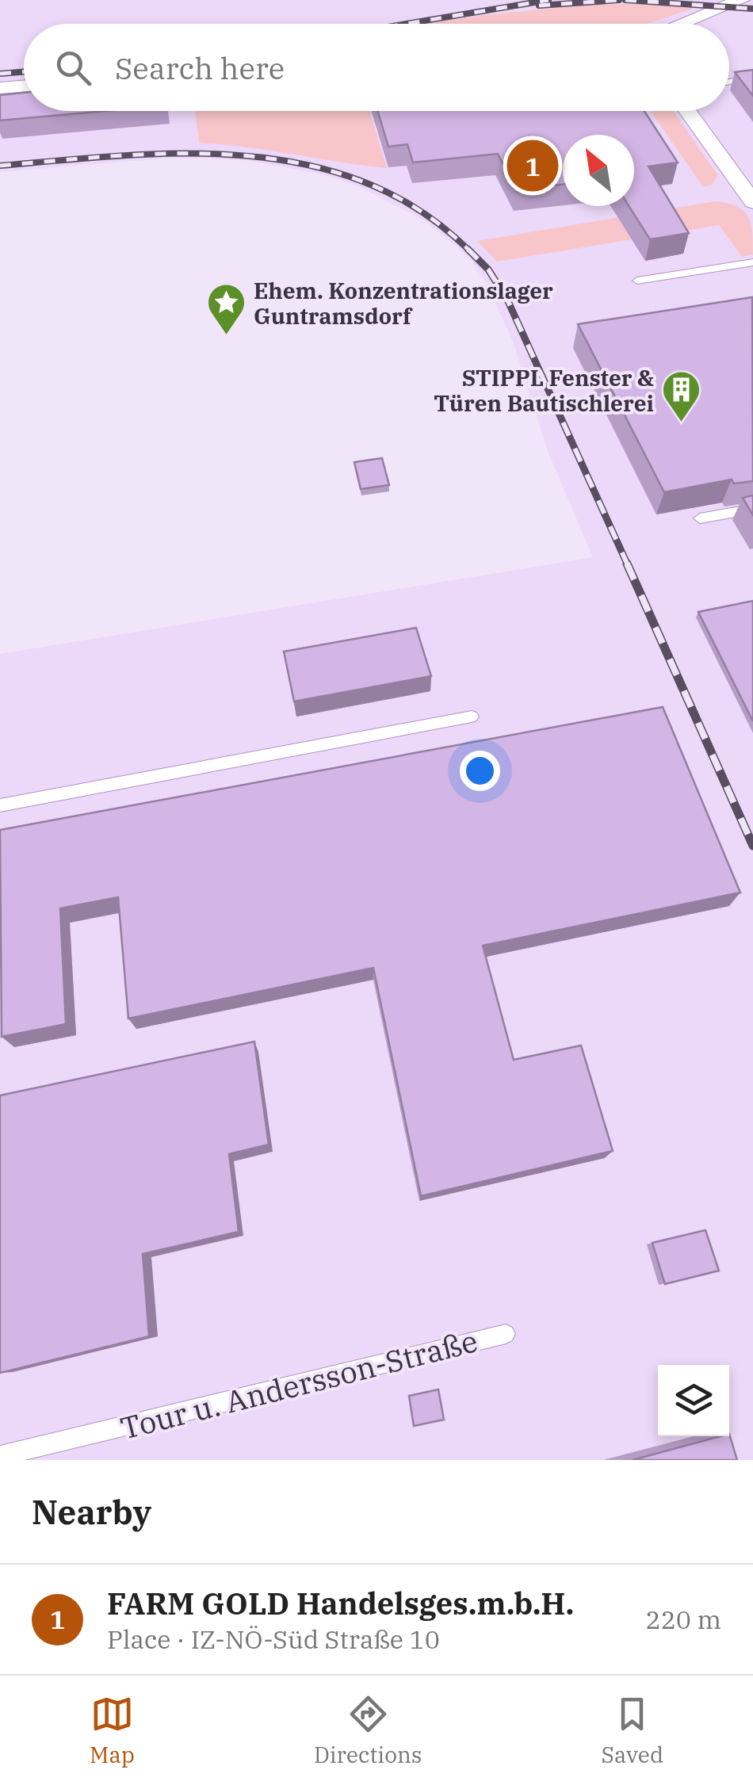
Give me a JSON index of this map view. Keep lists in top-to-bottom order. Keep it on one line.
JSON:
{"streets":{"lane":["Tour u. Andersson-Straße"]},"places":{"place":["Ehem. Konzentrationslager Guntramsdorf"],"building":["STIPPL Fenster & Türen Bautischlerei"]},"north":"top left","page":{"search":"Search here","pins":"1","heading":"Nearby","list":[{"mark":"1","name":"FARM GOLD Handelsges.m.b.H.","note":"Place · IZ-NÖ-Süd Straße 10","value":"220 m"}],"nav":["Map","Directions","Saved"]}}
